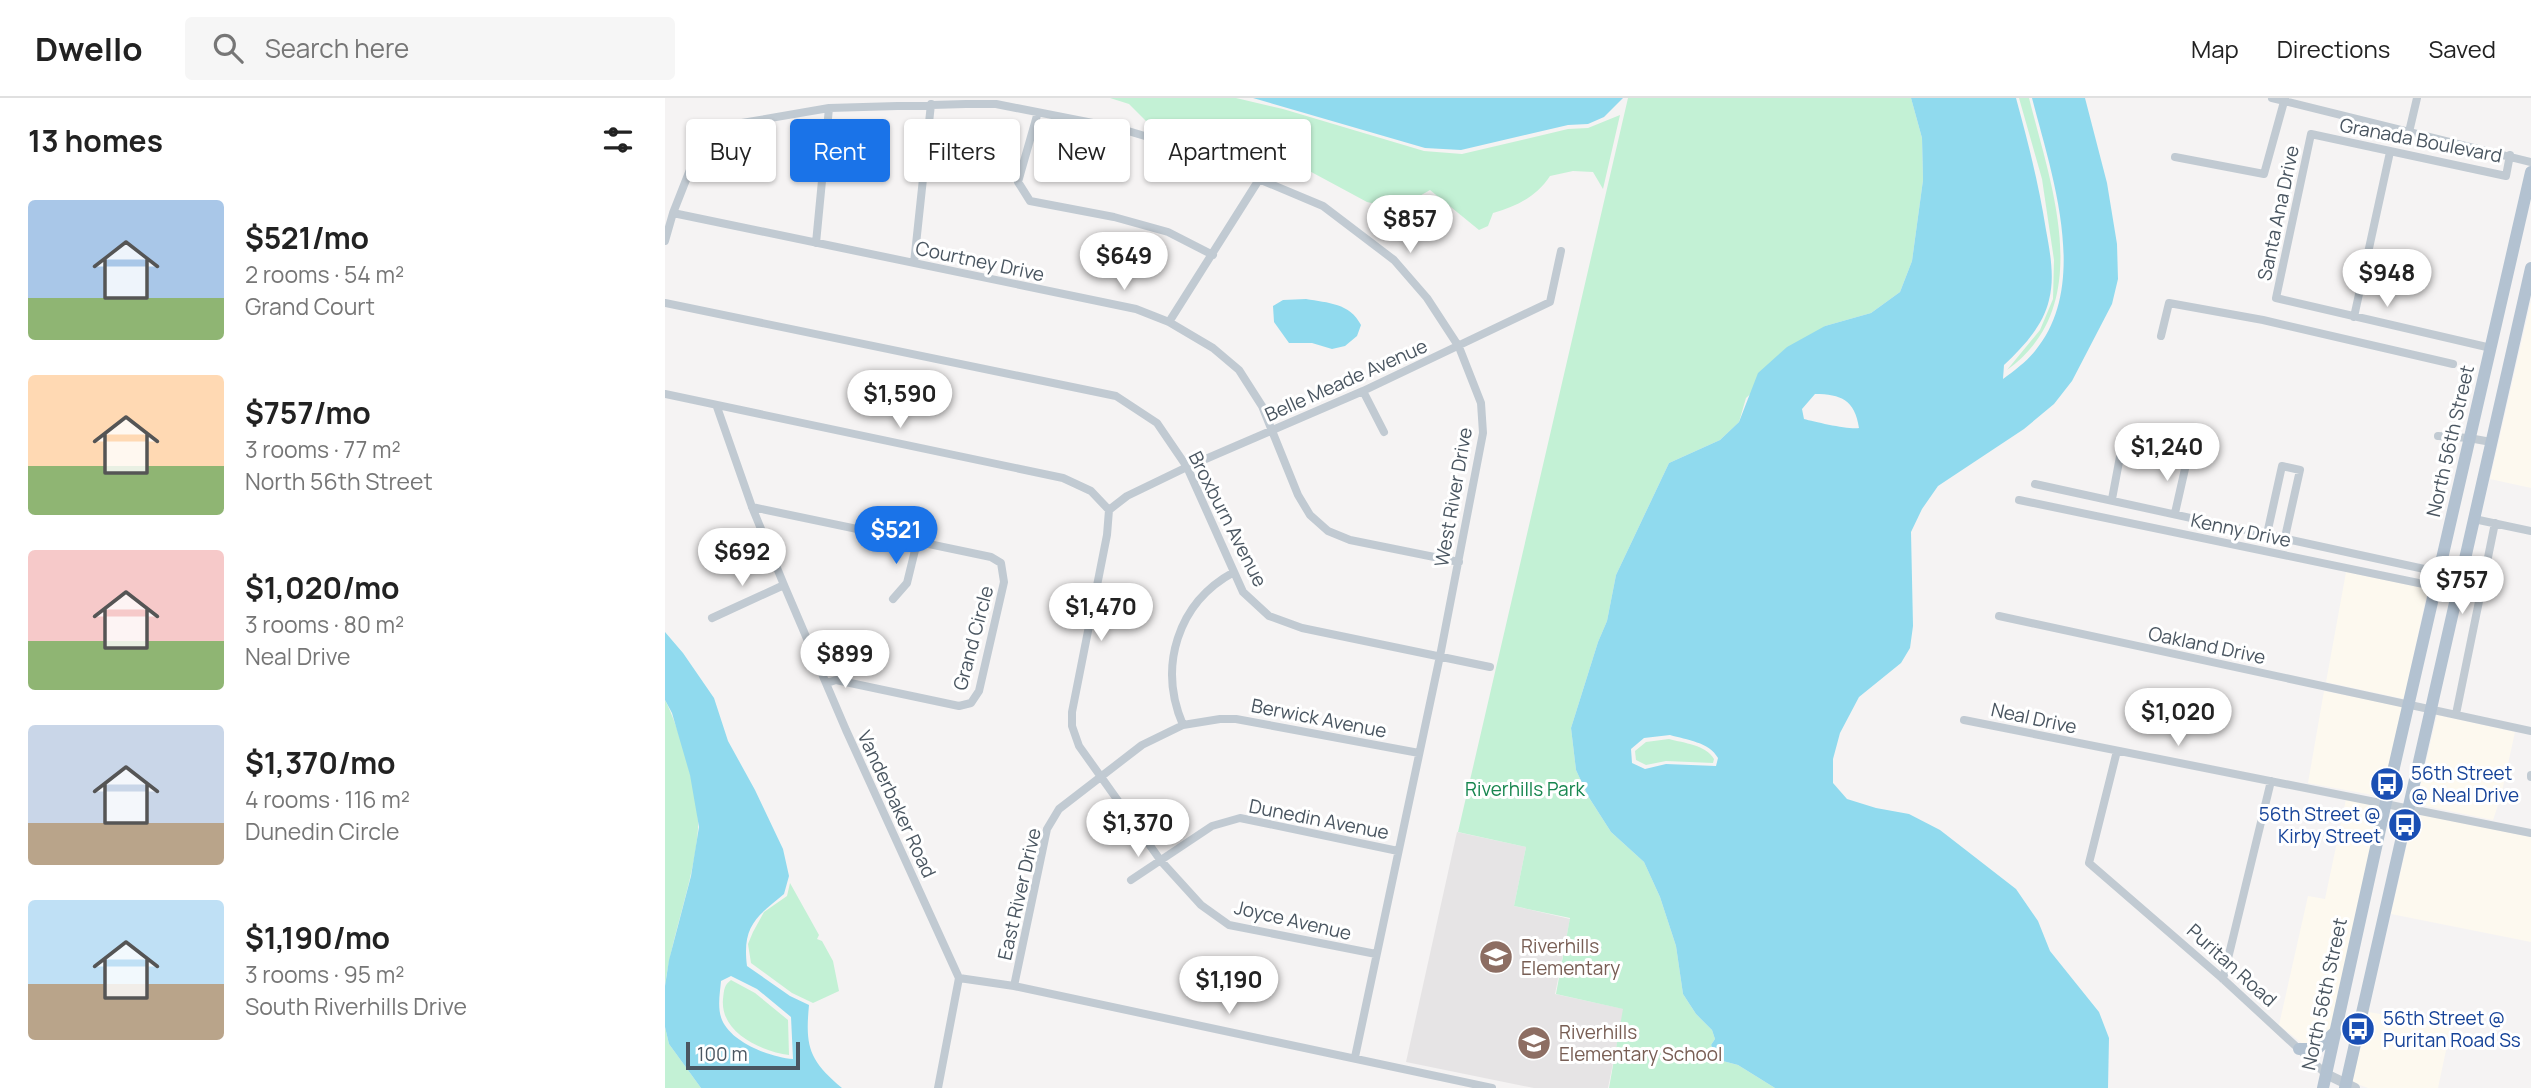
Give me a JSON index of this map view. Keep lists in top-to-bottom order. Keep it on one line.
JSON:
{"streets":{"main road":["North 56th Street"],"street":["Granada Boulevard","Santa Ana Drive","Courtney Drive","Belle Meade Avenue","West River Drive","Broxburn Avenue","Kenny Drive","Grand Circle","Oakland Drive","Berwick Avenue","Neal Drive","Vanderbaker Road","Dunedin Avenue","East River Drive","Joyce Avenue","Puritan Road"]},"crossings":[["Granada Boulevard","Santa Ana Drive"],["Courtney Drive","Belle Meade Avenue"],["Courtney Drive","West River Drive"],["Belle Meade Avenue","West River Drive"],["Belle Meade Avenue","Broxburn Avenue"],["North 56th Street","Kenny Drive"],["North 56th Street","Oakland Drive"],["North 56th Street","Neal Drive"],["North 56th Street","Puritan Road"],["West River Drive","Broxburn Avenue"],["West River Drive","Berwick Avenue"],["West River Drive","Dunedin Avenue"],["West River Drive","Joyce Avenue"],["Grand Circle","Vanderbaker Road"],["Berwick Avenue","East River Drive"],["Berwick Avenue","Joyce Avenue"],["Neal Drive","Puritan Road"],["Dunedin Avenue","Joyce Avenue"],["East River Drive","Joyce Avenue"]],"parks":["Riverhills Park"],"places":{"bus stop":["56th Street @ Neal Drive","56th Street @ Kirby Street","56th Street @ Puritan Road Ss"],"school or university":["Riverhills Elementary","Riverhills Elementary School"]},"scale_bar":"100 m","page":{"header":"Dwello","search":"Search here","nav":["Map","Directions","Saved"],"heading":"13 homes","chip":["Buy","Rent","Filters","New","Apartment"],"list":[{"name":"$521/mo","note":"2 rooms · 54 m² · Grand Court"},{"name":"$757/mo","note":"3 rooms · 77 m² · North 56th Street"},{"name":"$1,020/mo","note":"3 rooms · 80 m² · Neal Drive"},{"name":"$1,370/mo","note":"4 rooms · 116 m² · Dunedin Circle"},{"name":"$1,190/mo","note":"3 rooms · 95 m² · South Riverhills Drive"}],"price":["$857","$649","$948","$1,590","$1,240","$521","$692","$757","$1,470","$899","$1,020","$1,370","$1,190"],"scale":"100 m"}}
